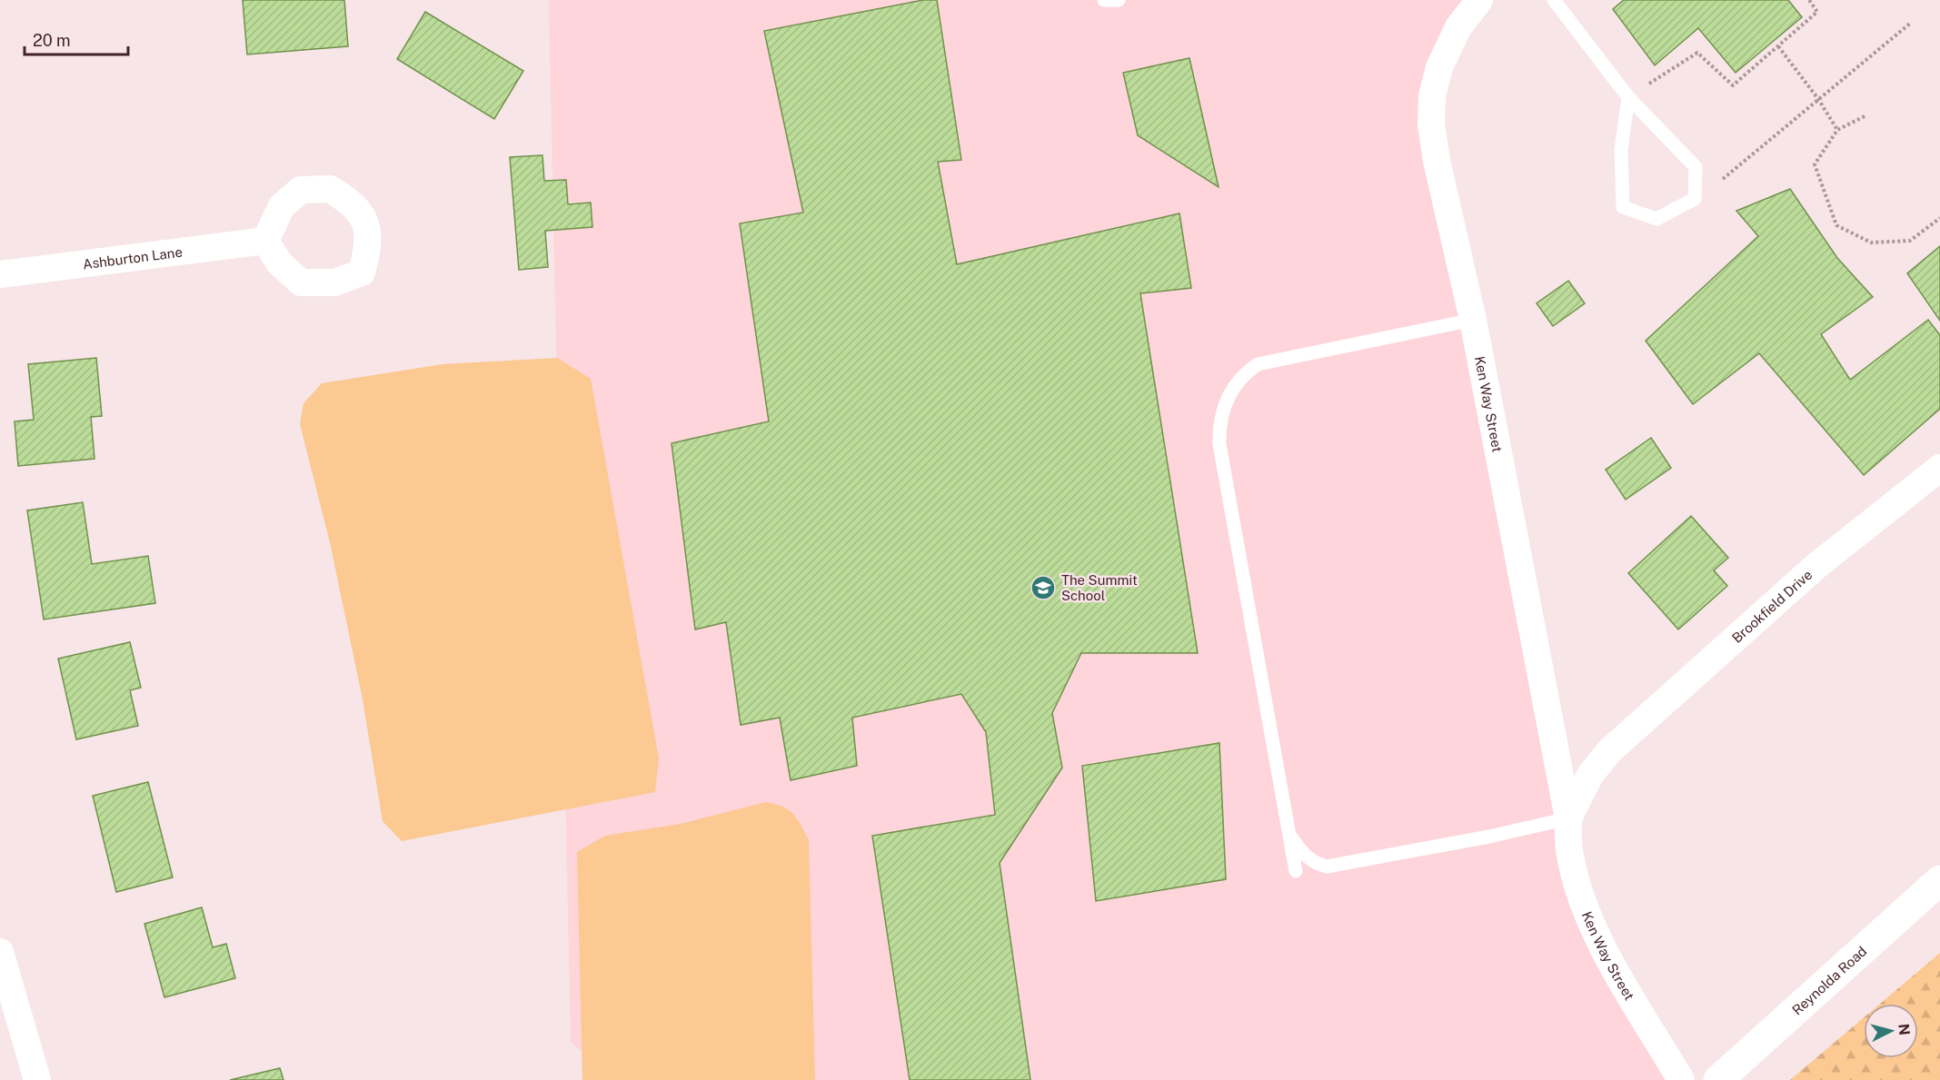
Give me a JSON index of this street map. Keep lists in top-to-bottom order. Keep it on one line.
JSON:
{"streets":{"main road":["Reynolda Road"],"street":["Ashburton Lane","Ken Way Street","Brookfield Drive"]},"crossings":[["Ken Way Street","Brookfield Drive"]],"places":{"school or university":["The Summit School"]},"scale_bar":"20 m","north":"right"}
